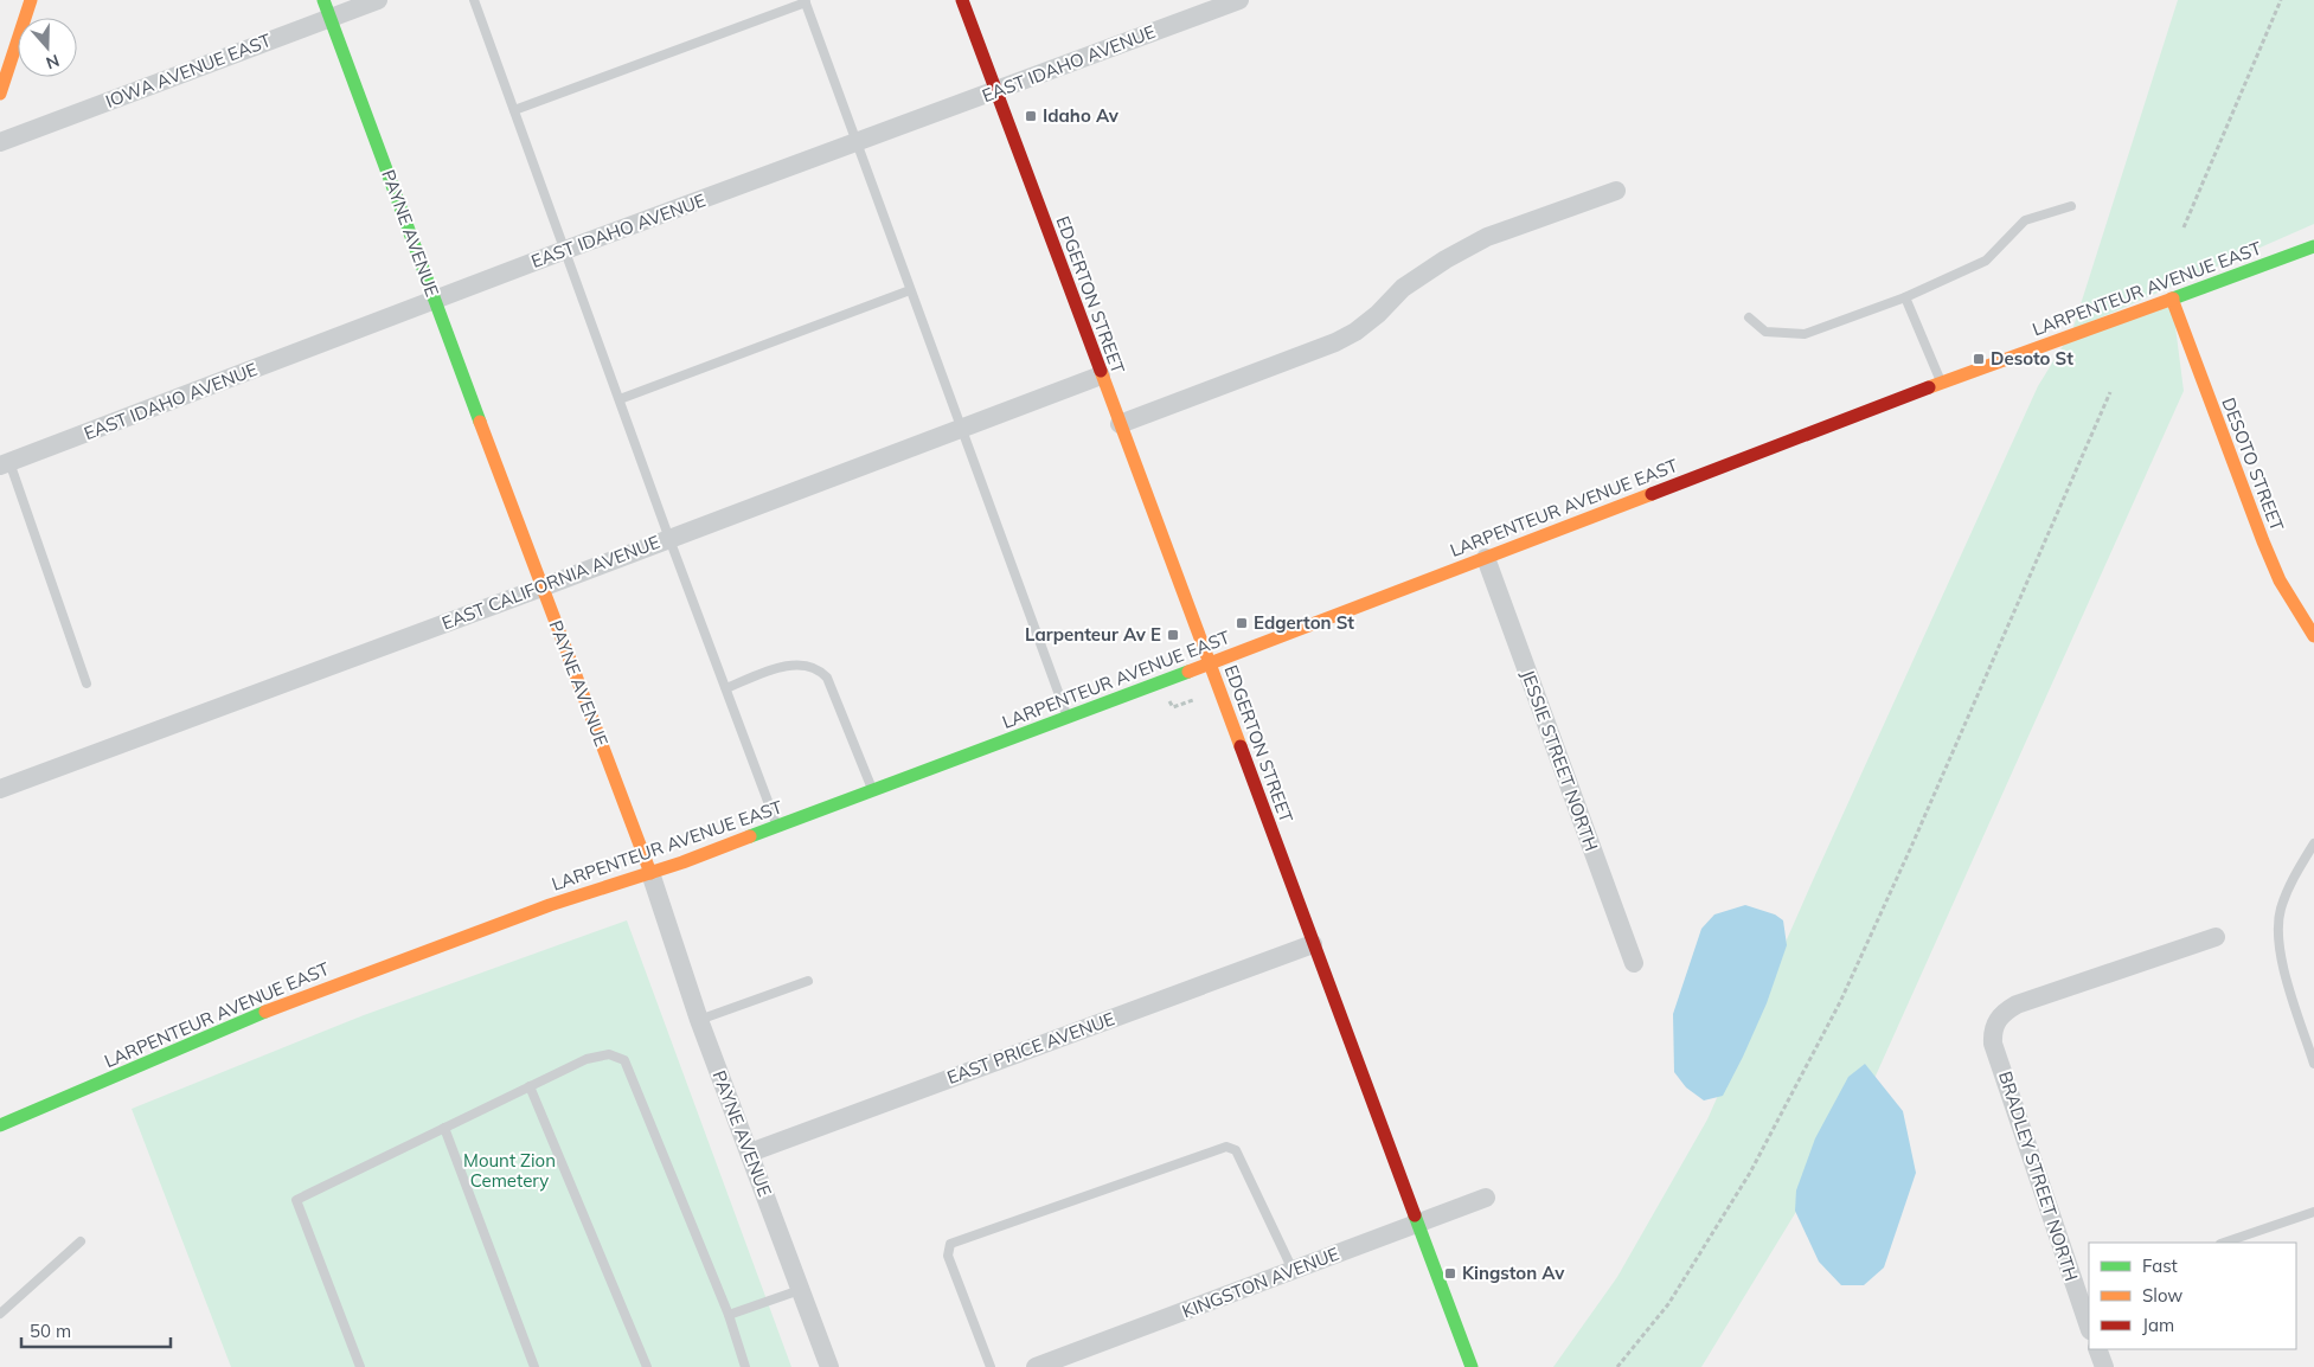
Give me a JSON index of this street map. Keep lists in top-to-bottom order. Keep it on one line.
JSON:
{"streets":{"street":["EAST IDAHO AVENUE","IOWA AVENUE EAST","PAYNE AVENUE","LARPENTEUR AVENUE EAST","EDGERTON STREET","DESOTO STREET","EAST CALIFORNIA AVENUE","JESSIE STREET NORTH","EAST PRICE AVENUE","BRADLEY STREET NORTH","KINGSTON AVENUE"]},"crossings":[["EAST IDAHO AVENUE","PAYNE AVENUE"],["EAST IDAHO AVENUE","EDGERTON STREET"],["IOWA AVENUE EAST","PAYNE AVENUE"],["PAYNE AVENUE","LARPENTEUR AVENUE EAST"],["PAYNE AVENUE","EAST CALIFORNIA AVENUE"],["PAYNE AVENUE","EAST PRICE AVENUE"],["LARPENTEUR AVENUE EAST","EDGERTON STREET"],["LARPENTEUR AVENUE EAST","DESOTO STREET"],["LARPENTEUR AVENUE EAST","JESSIE STREET NORTH"],["EDGERTON STREET","EAST CALIFORNIA AVENUE"],["EDGERTON STREET","EAST PRICE AVENUE"],["EDGERTON STREET","KINGSTON AVENUE"]],"parks":["Mount Zion Cemetery"],"places":{"transit":["Idaho Av","Desoto St","Edgerton St","Larpenteur Av E","Kingston Av"]},"legend":["Fast","Slow","Jam"],"scale_bar":"50 m","north":"bottom"}
